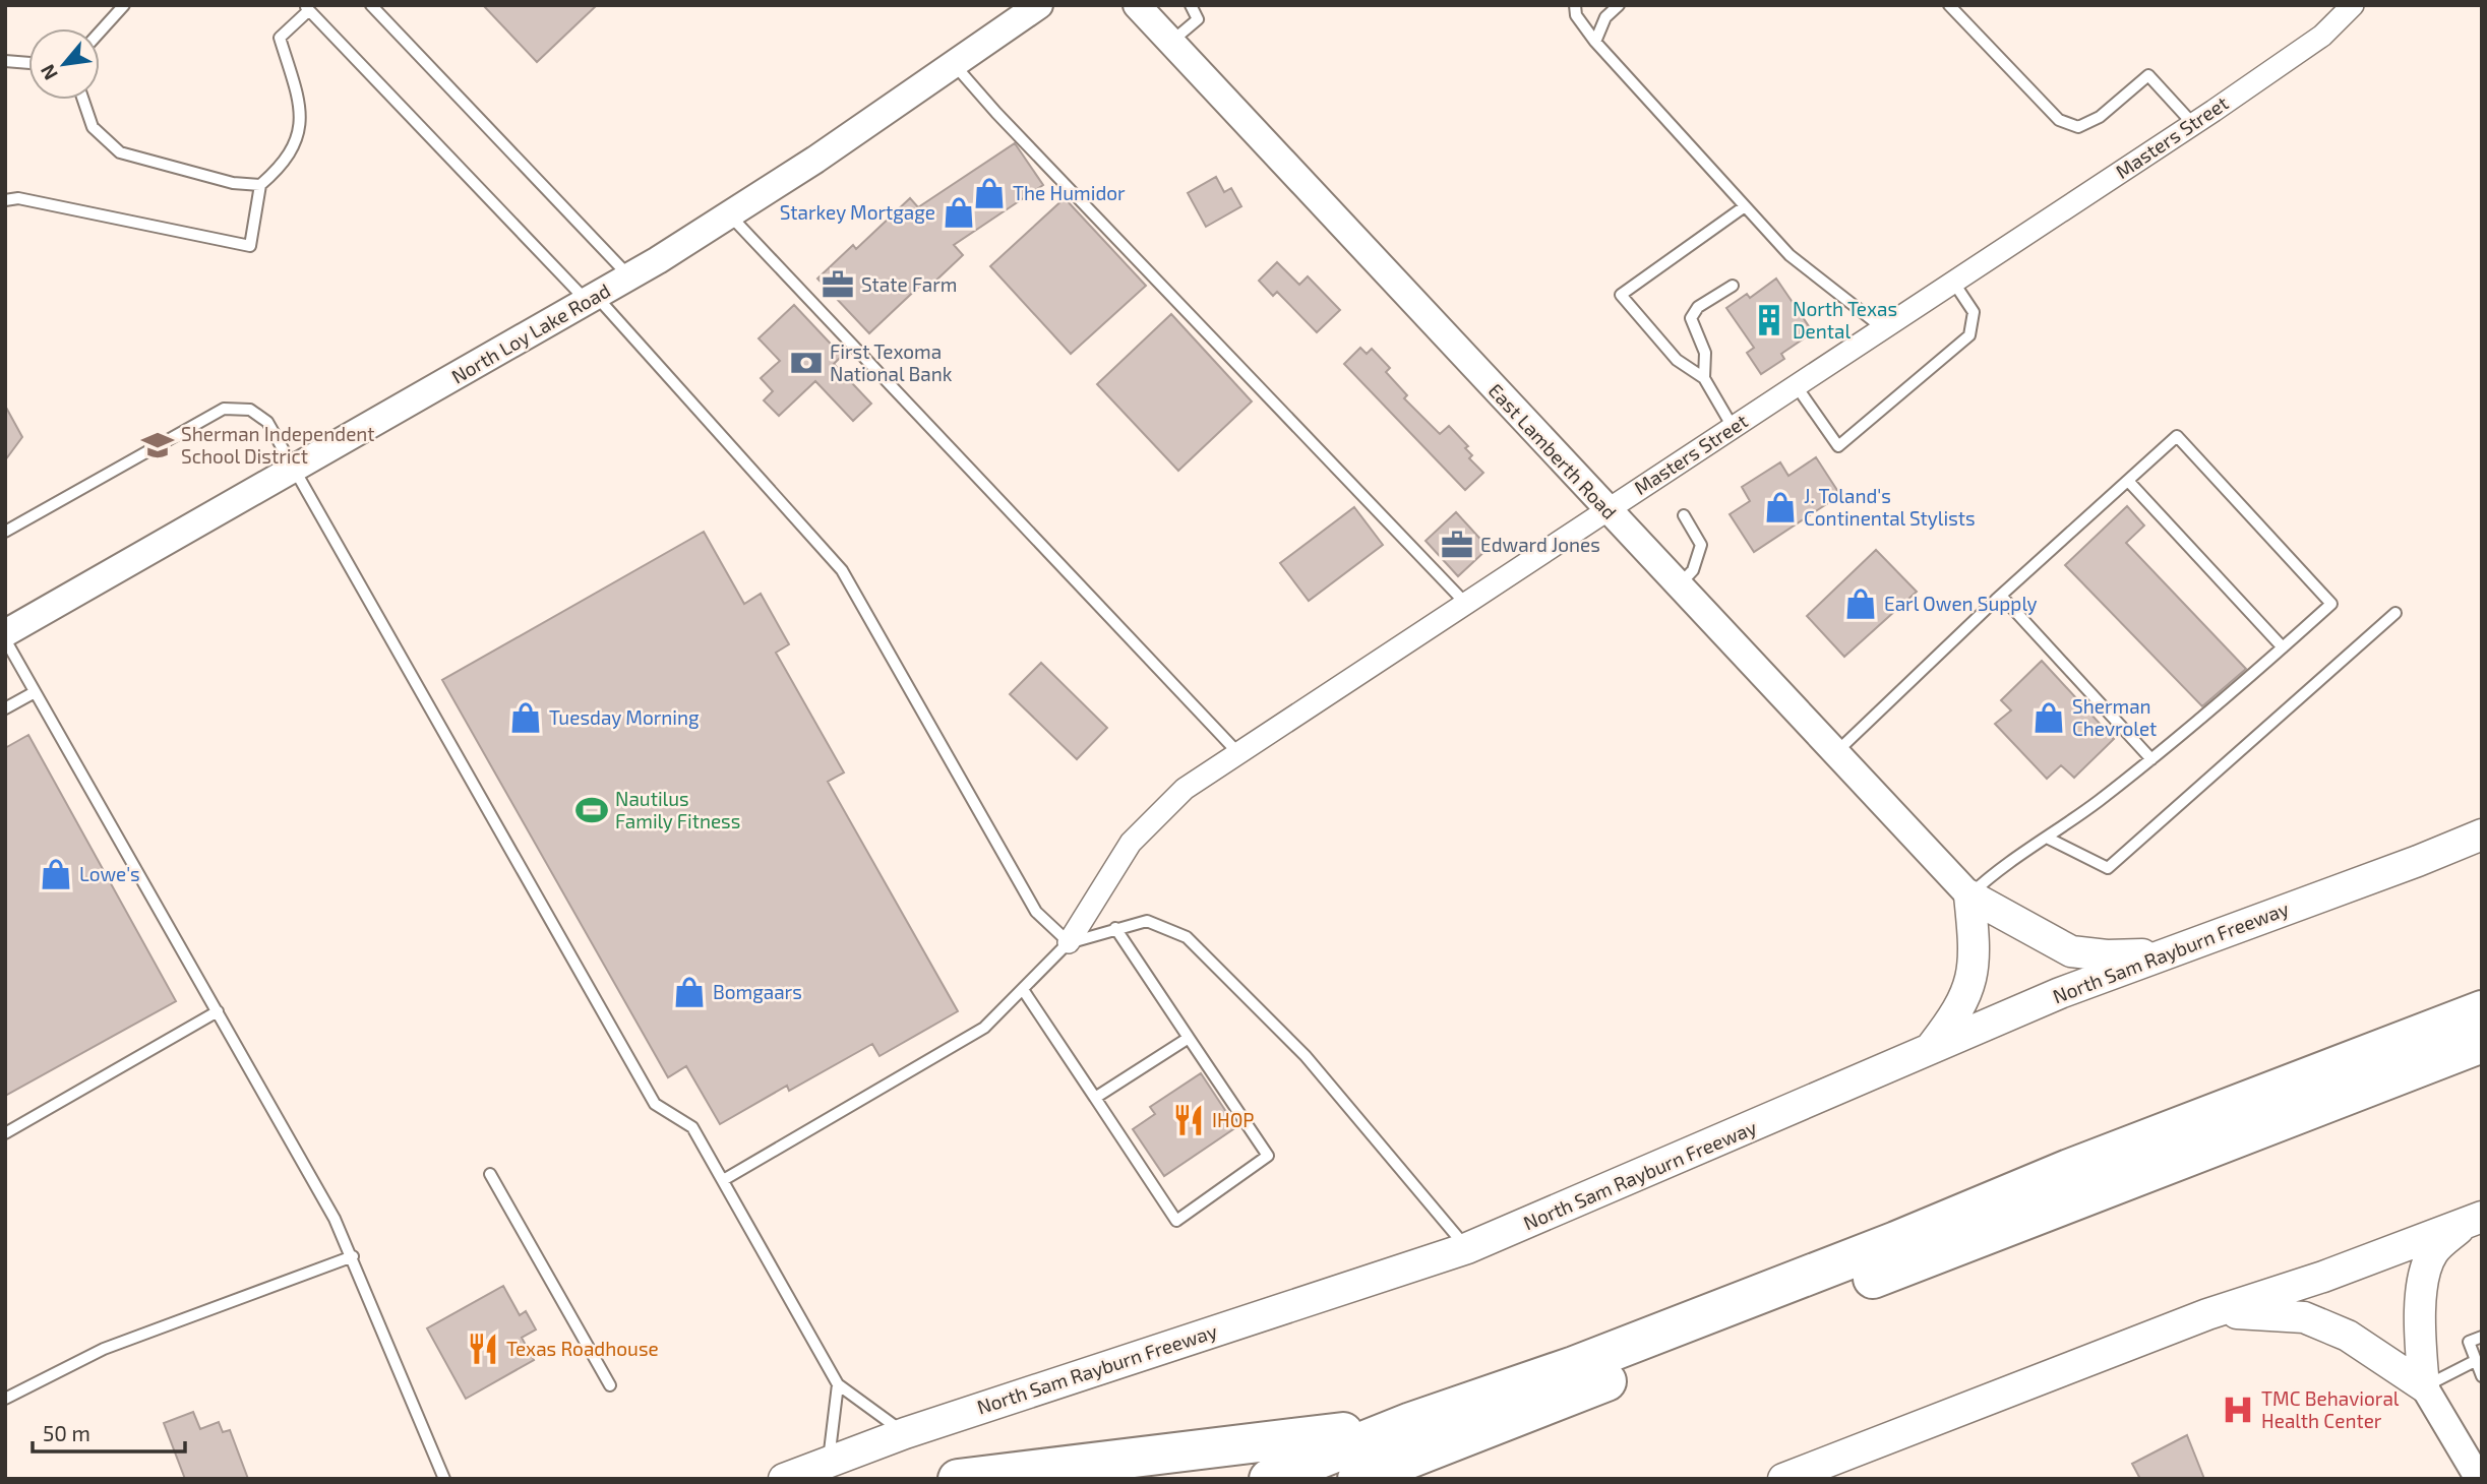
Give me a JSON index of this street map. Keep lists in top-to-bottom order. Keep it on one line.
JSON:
{"streets":{"main road":["North Sam Rayburn Freeway"],"street":["Masters Street","North Loy Lake Road","East Lamberth Road"]},"crossings":[["Masters Street","East Lamberth Road"]],"places":{"shop":["The Humidor","Starkey Mortgage","J. Toland's Continental Stylists","Earl Owen Supply","Tuesday Morning","Sherman Chevrolet","Lowe's","Bomgaars"],"office":["State Farm","Edward Jones"],"building":["North Texas Dental"],"bank":["First Texoma National Bank"],"school or university":["Sherman Independent School District"],"sports":["Nautilus Family Fitness"],"restaurant":["IHOP","Texas Roadhouse"],"hospital":["TMC Behavioral Health Center"]},"scale_bar":"50 m","north":"bottom left"}
